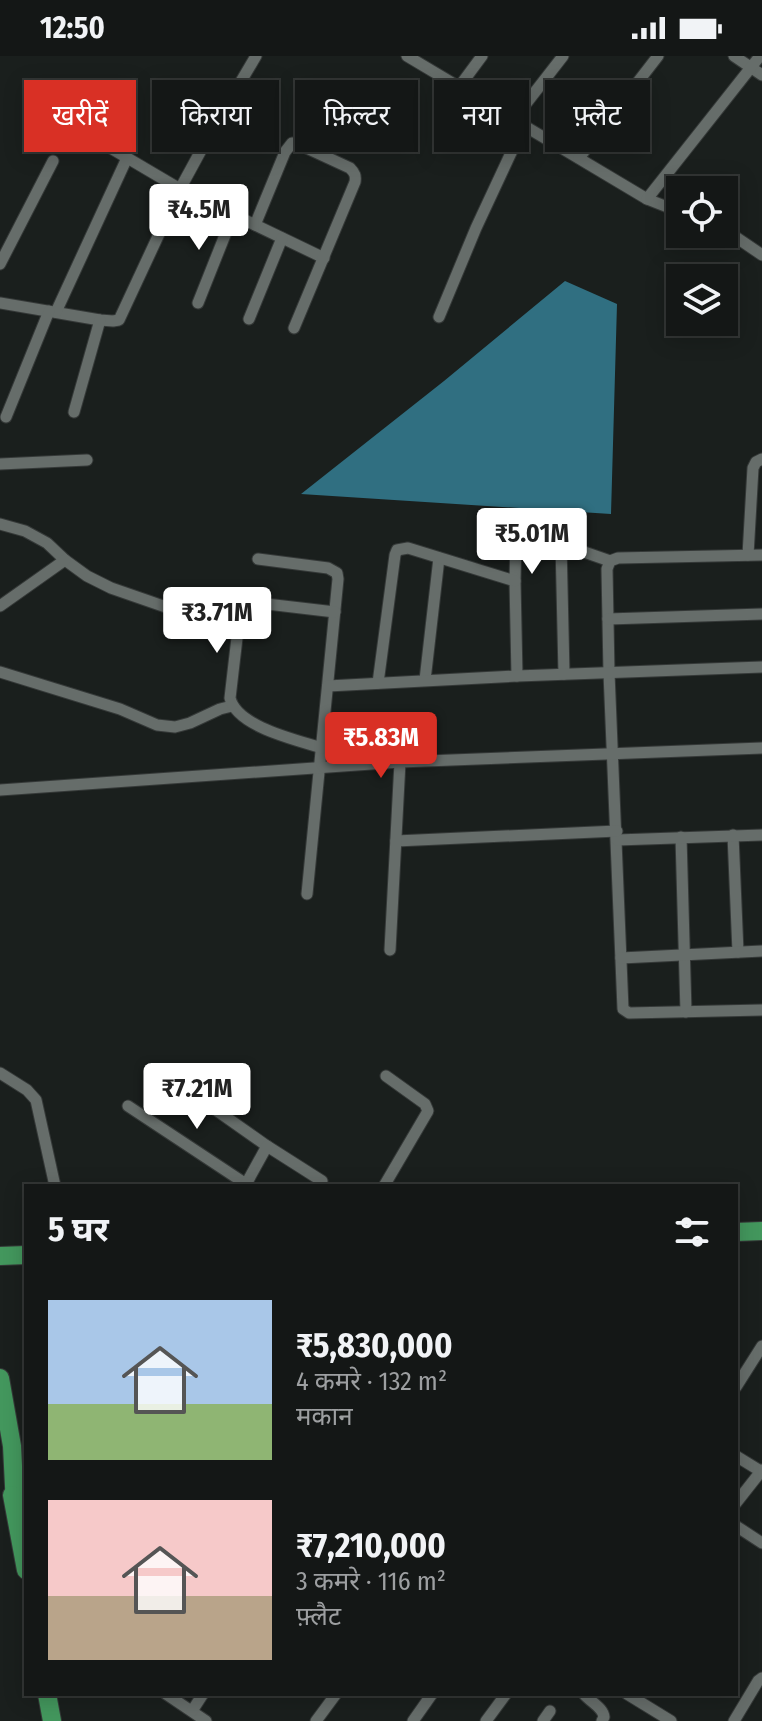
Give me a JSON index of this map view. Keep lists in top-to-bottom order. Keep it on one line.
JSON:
{"page":{"status":"12:50","chip":["खरीदें","किराया","फ़िल्टर","नया","फ़्लैट"],"price":["₹4.5M","₹5.01M","₹3.71M","₹5.83M","₹7.21M"],"heading":"5 घर","list":[{"name":"₹5,830,000","note":"4 कमरे · 132 m² · मकान"},{"name":"₹7,210,000","note":"3 कमरे · 116 m² · फ़्लैट"}]}}
